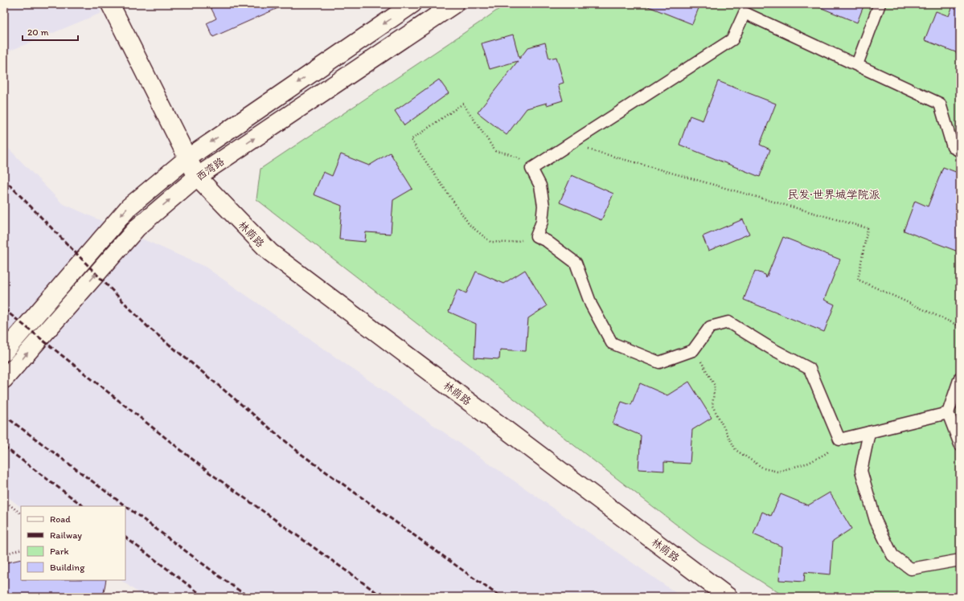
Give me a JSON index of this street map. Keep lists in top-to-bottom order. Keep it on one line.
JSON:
{"streets":{"main road":["西湾路","林荫路"]},"crossings":[["西湾路","林荫路"]],"districts":["民发·世界城学院派"],"legend":["Road","Railway","Park","Building"],"scale_bar":"20 m"}
